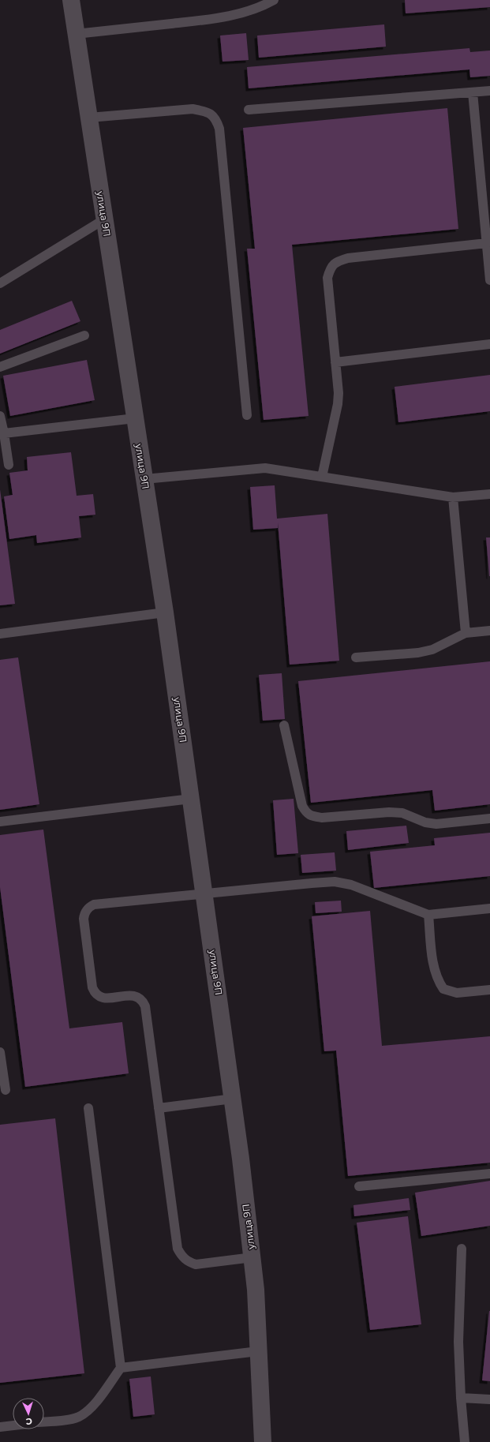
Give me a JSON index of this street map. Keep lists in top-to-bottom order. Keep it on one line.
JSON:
{"streets":{"street":["улица 9П"]},"north":"bottom"}
